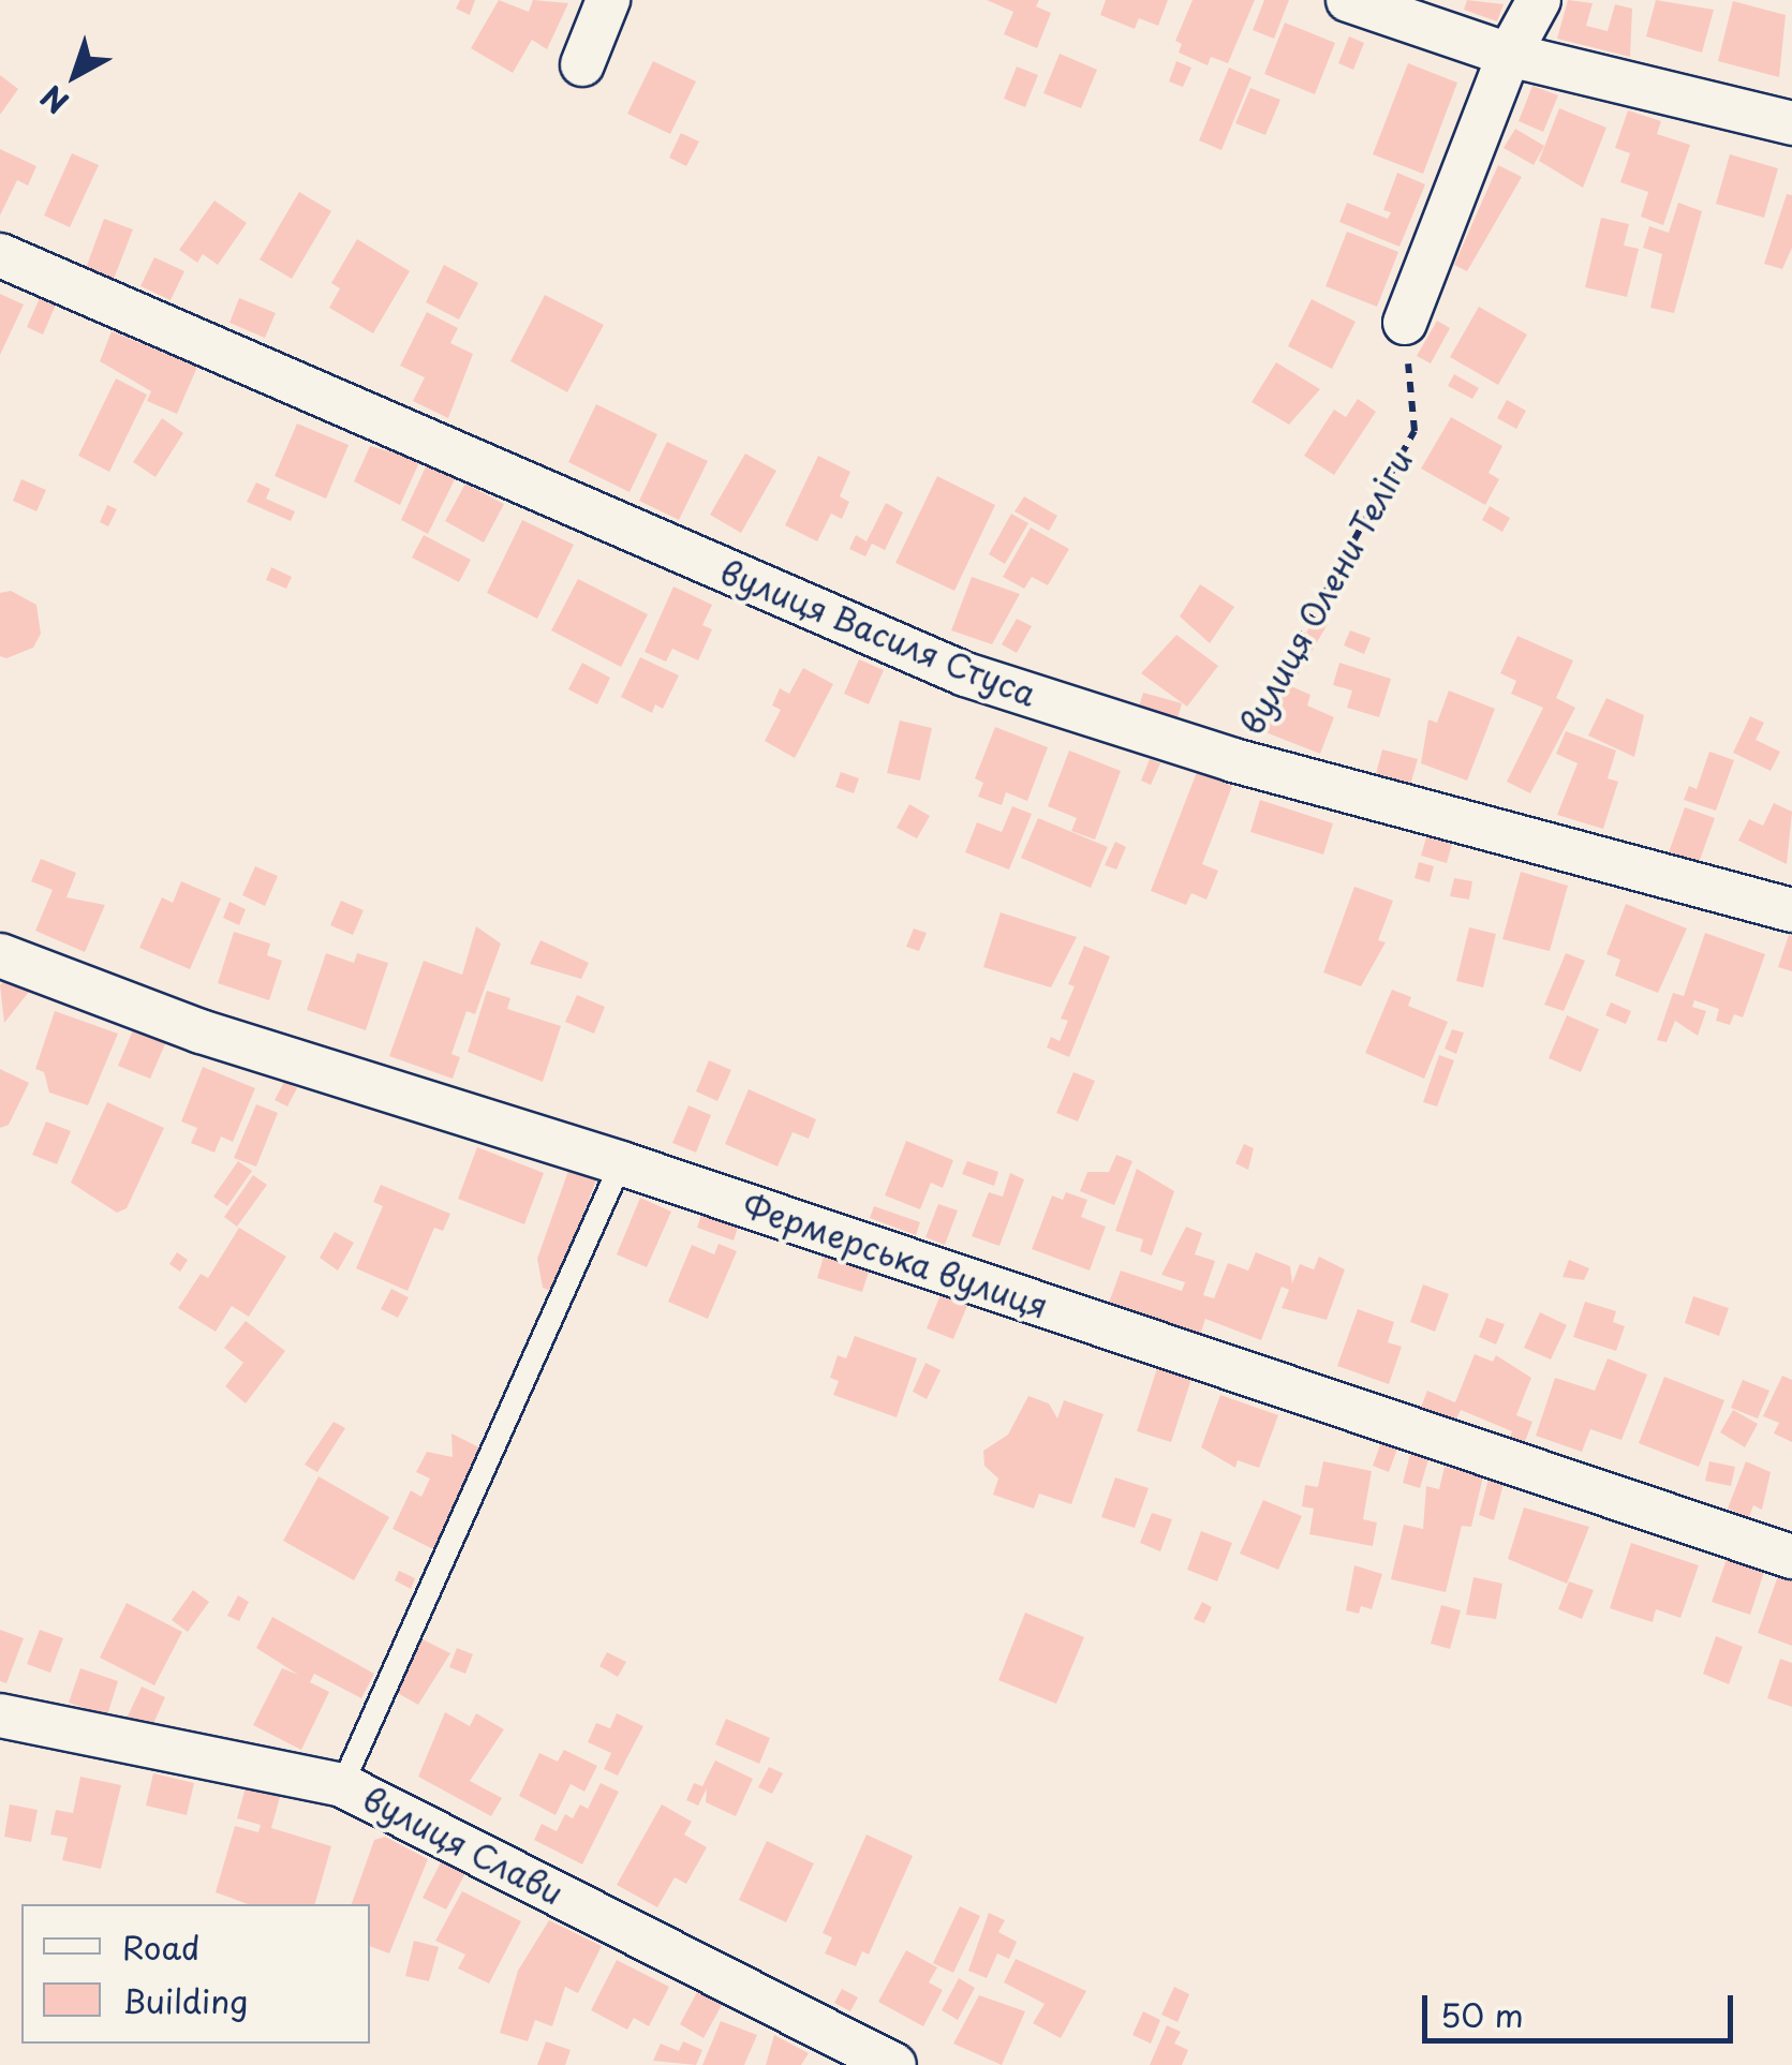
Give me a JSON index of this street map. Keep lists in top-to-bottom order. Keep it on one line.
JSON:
{"streets":{"street":["вулиця Василя Стуса","Фермерська вулиця","вулиця Слави"],"path":["вулиця Олени Теліги"]},"crossings":[["вулиця Олени Теліги","вулиця Василя Стуса"]],"legend":["Road","Building"],"scale_bar":"50 m","north":"bottom left"}
